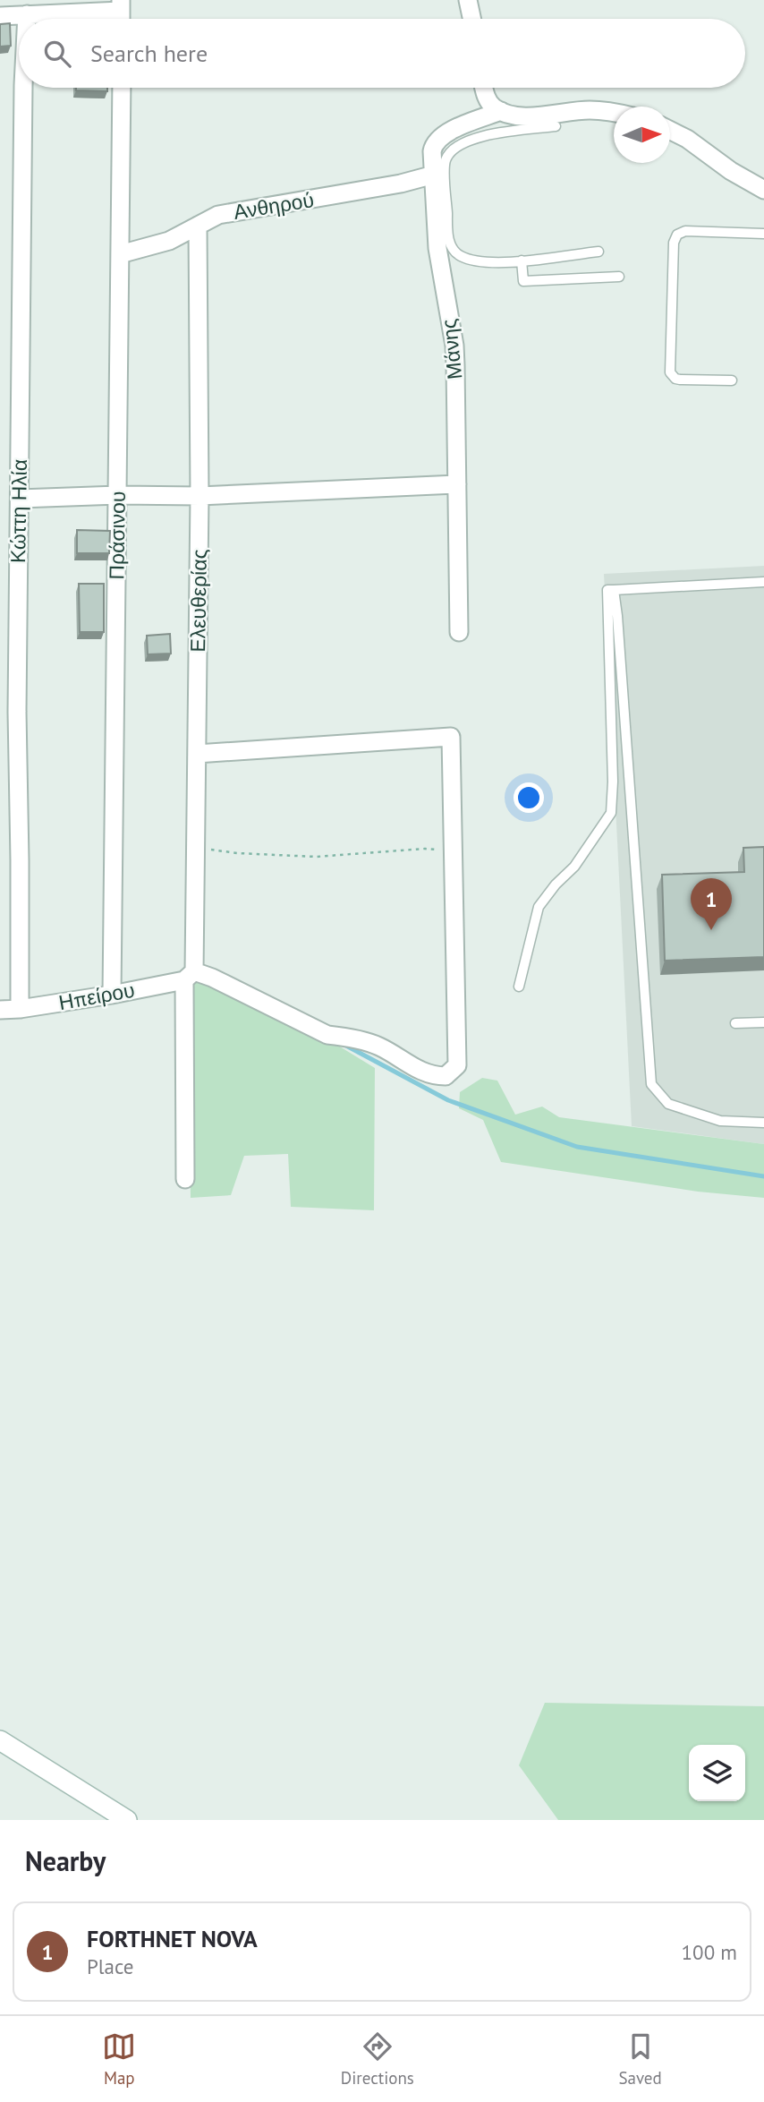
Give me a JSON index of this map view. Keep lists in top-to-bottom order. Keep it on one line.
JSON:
{"streets":{"street":["Ανθηρού","Μάνης","Κώττη Ηλία","Πράσινου","Ελευθερίας","Ηπείρου"]},"crossings":[["Ανθηρού","Μάνης"],["Ανθηρού","Πράσινου"],["Ανθηρού","Ελευθερίας"],["Κώττη Ηλία","Ηπείρου"],["Πράσινου","Ηπείρου"],["Ελευθερίας","Ηπείρου"]],"north":"right","page":{"search":"Search here","pins":"1","heading":"Nearby","list":[{"mark":"1","name":"FORTHNET NOVA","note":"Place","value":"100 m"}],"nav":["Map","Directions","Saved"]}}
